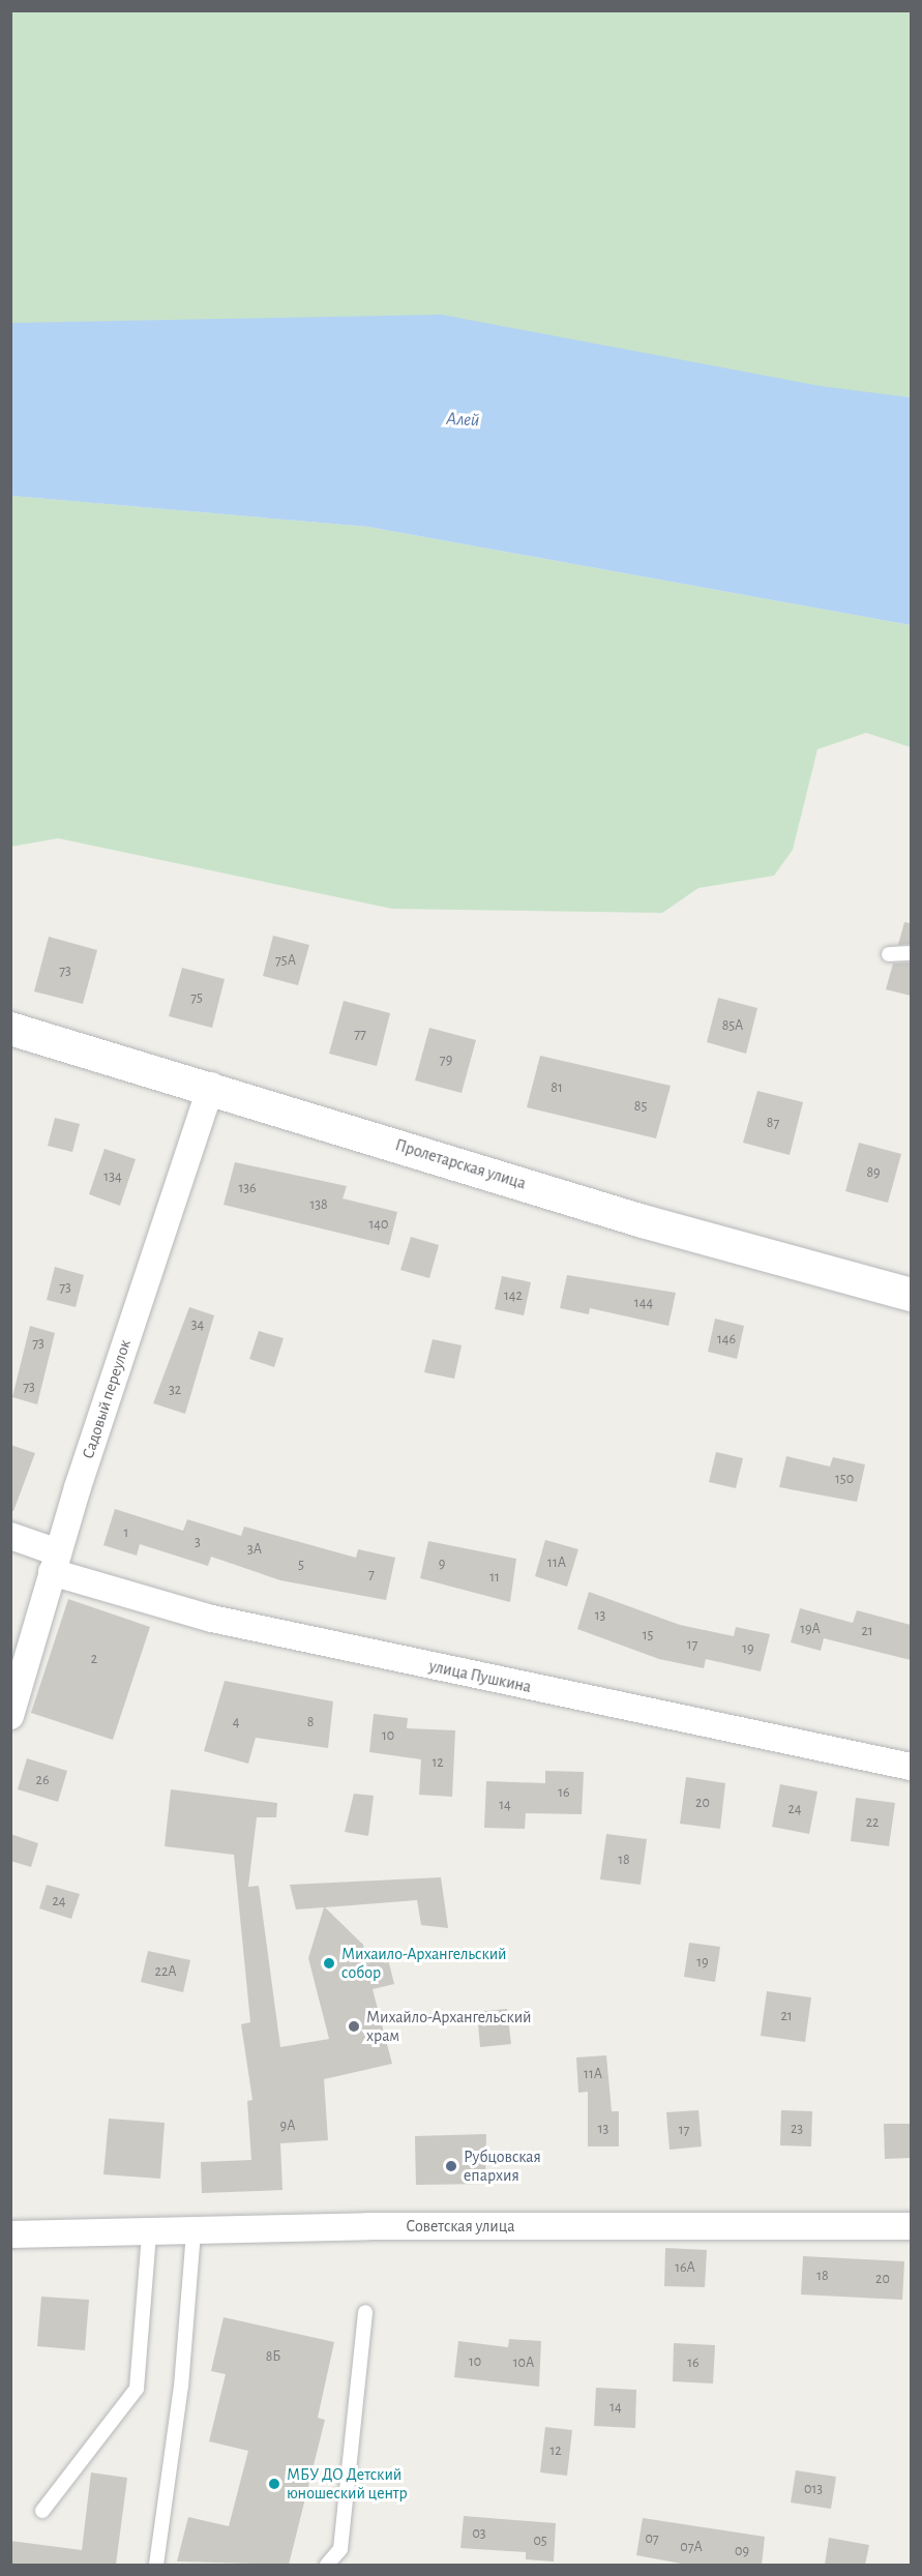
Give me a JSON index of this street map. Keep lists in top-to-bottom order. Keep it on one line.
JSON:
{"streets":{"street":["Пролетарская улица","Садовый переулок","улица Пушкина","Советская улица"]},"crossings":[["Пролетарская улица","Садовый переулок"],["Садовый переулок","улица Пушкина"]],"water":["Алей"],"places":["Михаило-Архангельский собор","Михайло-Архангельский храм","Рубцовская епархия","МБУ ДО Детский юношеский центр"],"house_numbers":["75А","73","75","85А","77","79","81","85","87","89","134","136","138","140","73","142","144","34","146","73","73","32","150","1","3","3А","11А","9","5","7","11","13","19А","21","15","17","19","2","4","8","10","12","26","16","20","14","24","22","18","24","19","22А","21","11А","9А","13","23","17","16А","18","20","8Б","10","10А","16","14","12","013","03","07","05","07А","09"]}
